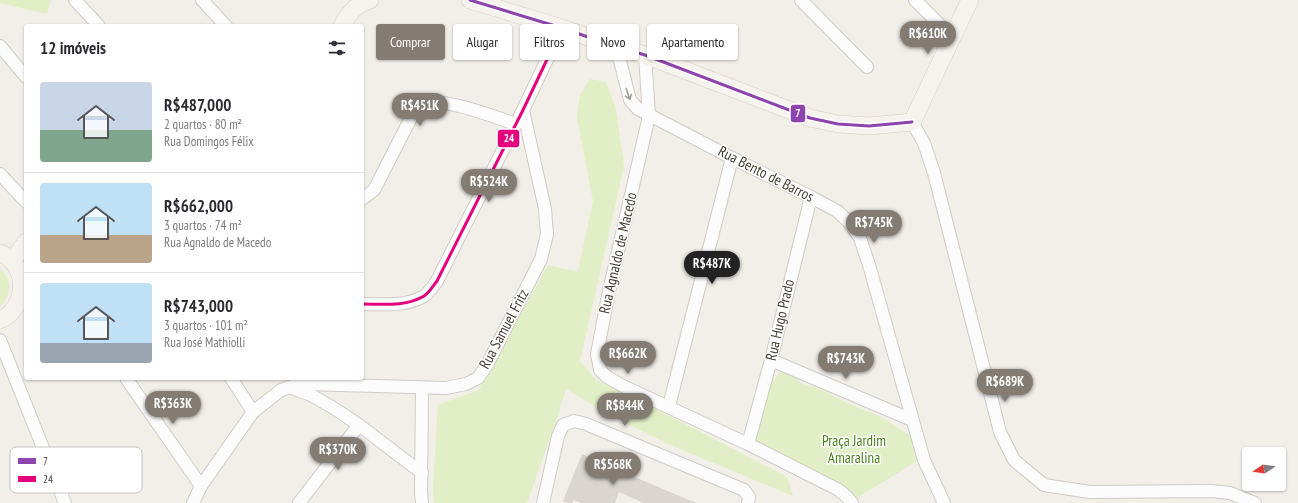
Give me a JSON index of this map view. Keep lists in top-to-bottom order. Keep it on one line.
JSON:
{"streets":{"street":["Rua Bento de Barros","Rua Agnaldo de Macedo","Rua Hugo Prado","Rua Samuel Fritz"]},"crossings":[["Rua Bento de Barros","Rua Agnaldo de Macedo"],["Rua Bento de Barros","Rua Hugo Prado"],["Rua Agnaldo de Macedo","Rua Hugo Prado"]],"parks":["Praça Jardim Amaralina"],"lines":["transit line 7","transit line 24"],"legend":["7","24"],"north":"left","page":{"price":["R$610K","R$451K","R$524K","R$745K","R$487K","R$662K","R$743K","R$689K","R$363K","R$844K","R$370K","R$568K"],"chip":["Comprar","Alugar","Filtros","Novo","Apartamento"],"heading":"12 imóveis","list":[{"name":"R$487,000","note":"2 quartos · 80 m² · Rua Domingos Félix"},{"name":"R$662,000","note":"3 quartos · 74 m² · Rua Agnaldo de Macedo"},{"name":"R$743,000","note":"3 quartos · 101 m² · Rua José Mathiolli"}]}}
